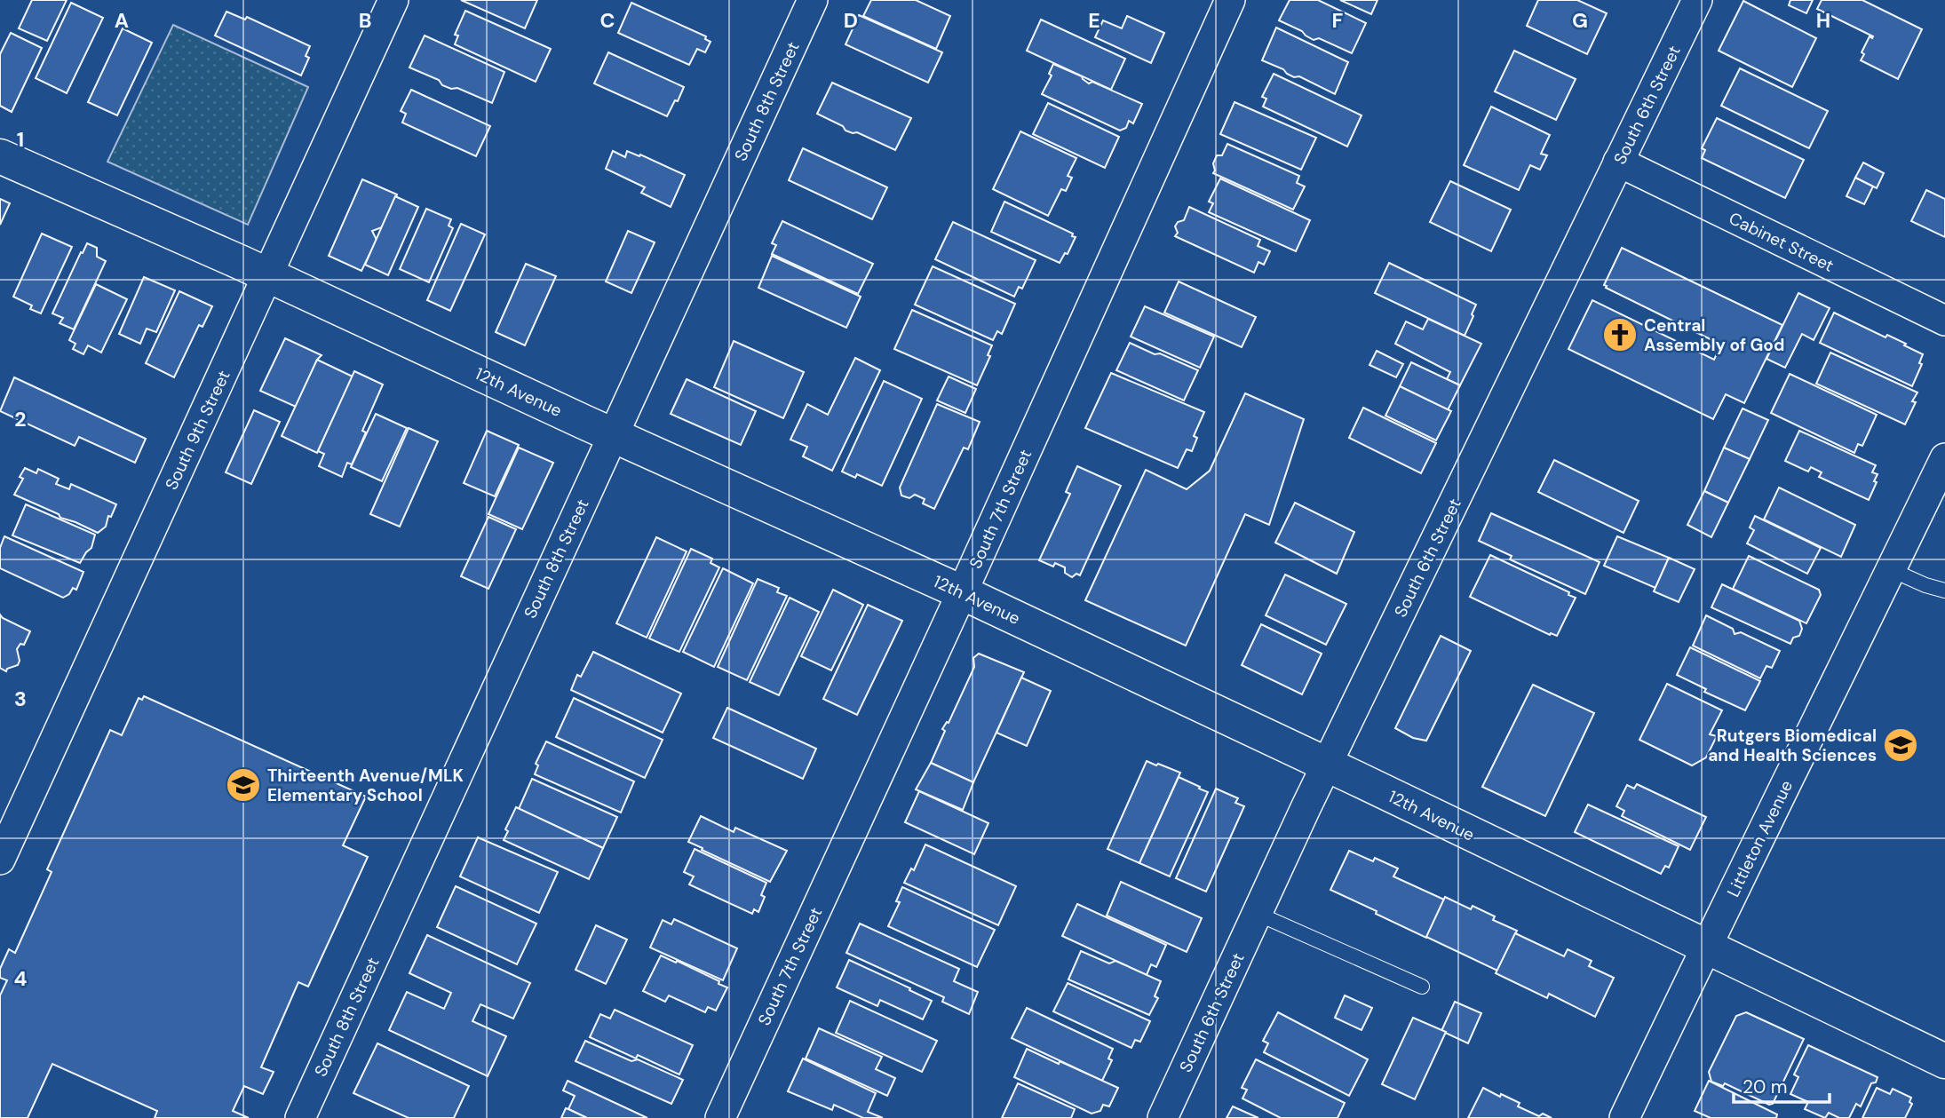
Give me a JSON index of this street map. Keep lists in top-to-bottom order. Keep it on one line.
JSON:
{"streets":{"street":["South 8th Street","South 6th Street","Cabinet Street","12th Avenue","South 9th Street","South 7th Street","Littleton Avenue"]},"crossings":[["South 8th Street","12th Avenue"],["South 6th Street","Cabinet Street"],["South 6th Street","12th Avenue"],["12th Avenue","South 9th Street"],["12th Avenue","South 7th Street"],["12th Avenue","Littleton Avenue"]],"places":{"church":["Central Assembly of God"],"school or university":["Rutgers Biomedical and Health Sciences","Thirteenth Avenue/MLK Elementary School"]},"scale_bar":"20 m","grid":{"columns":["A","B","C","D","E","F","G","H"],"rows":["1","2","3","4"]}}
